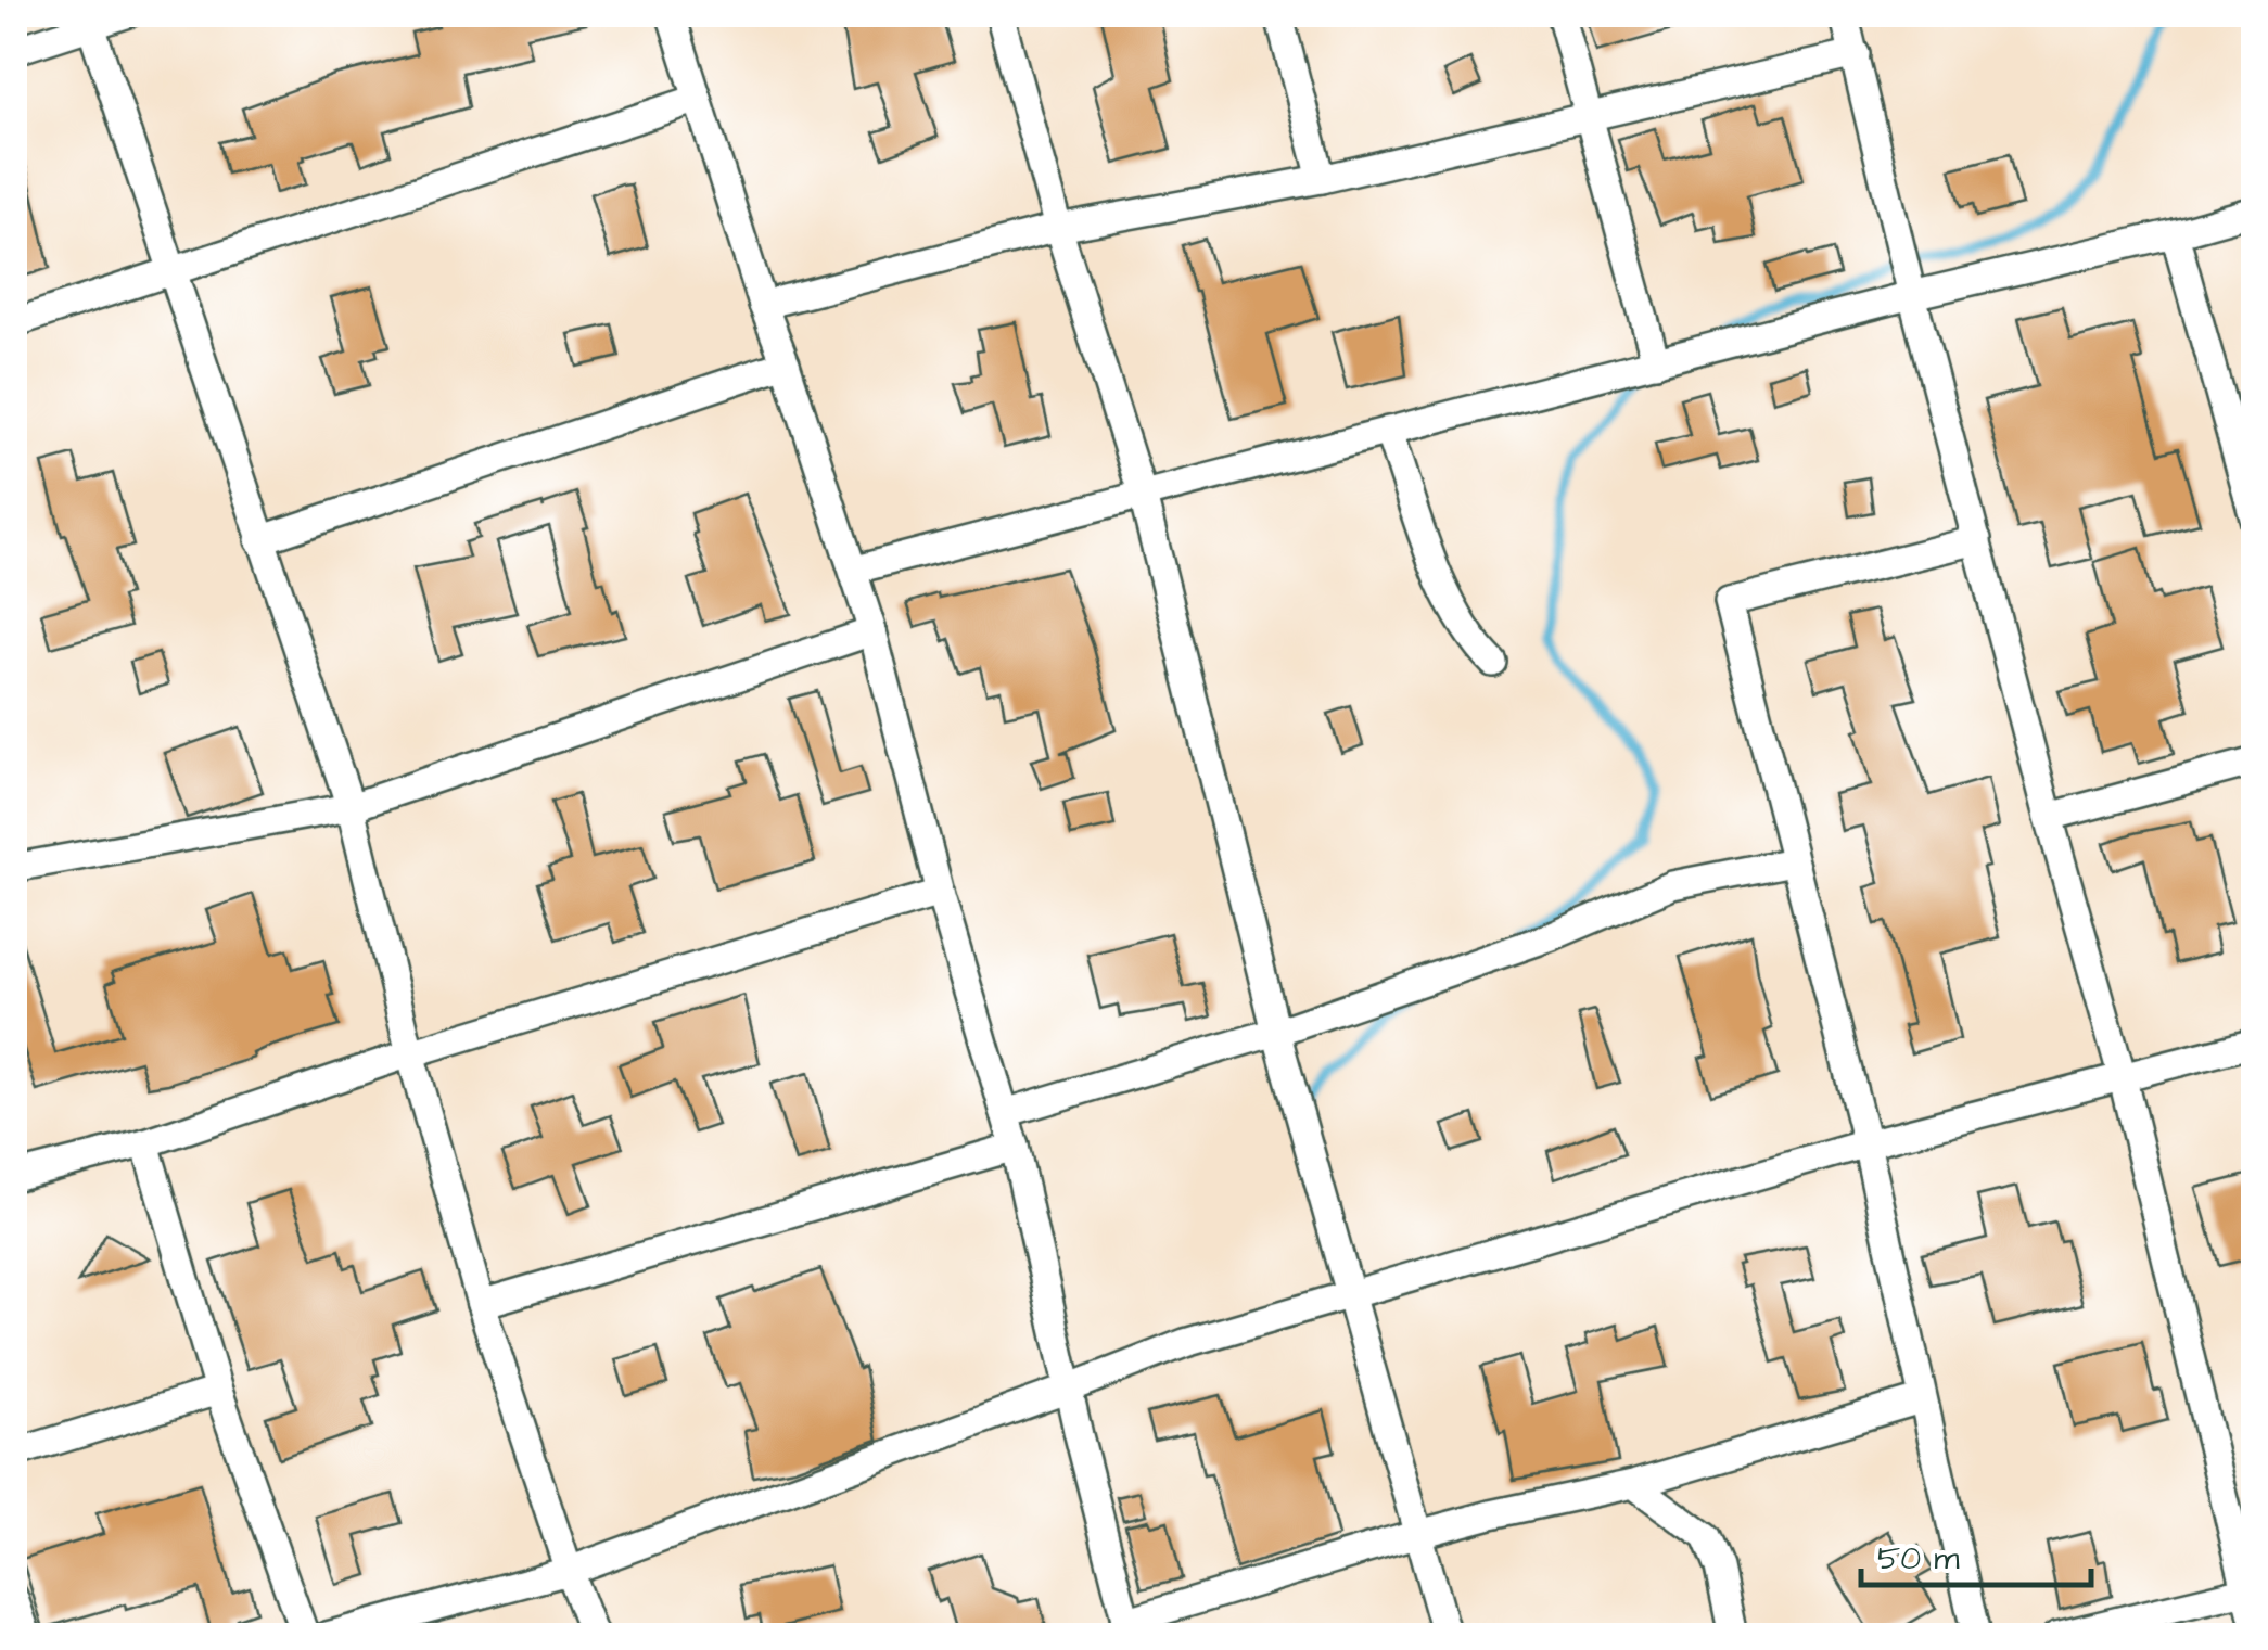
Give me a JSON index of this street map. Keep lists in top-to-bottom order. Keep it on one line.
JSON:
{"scale_bar":"50 m"}
